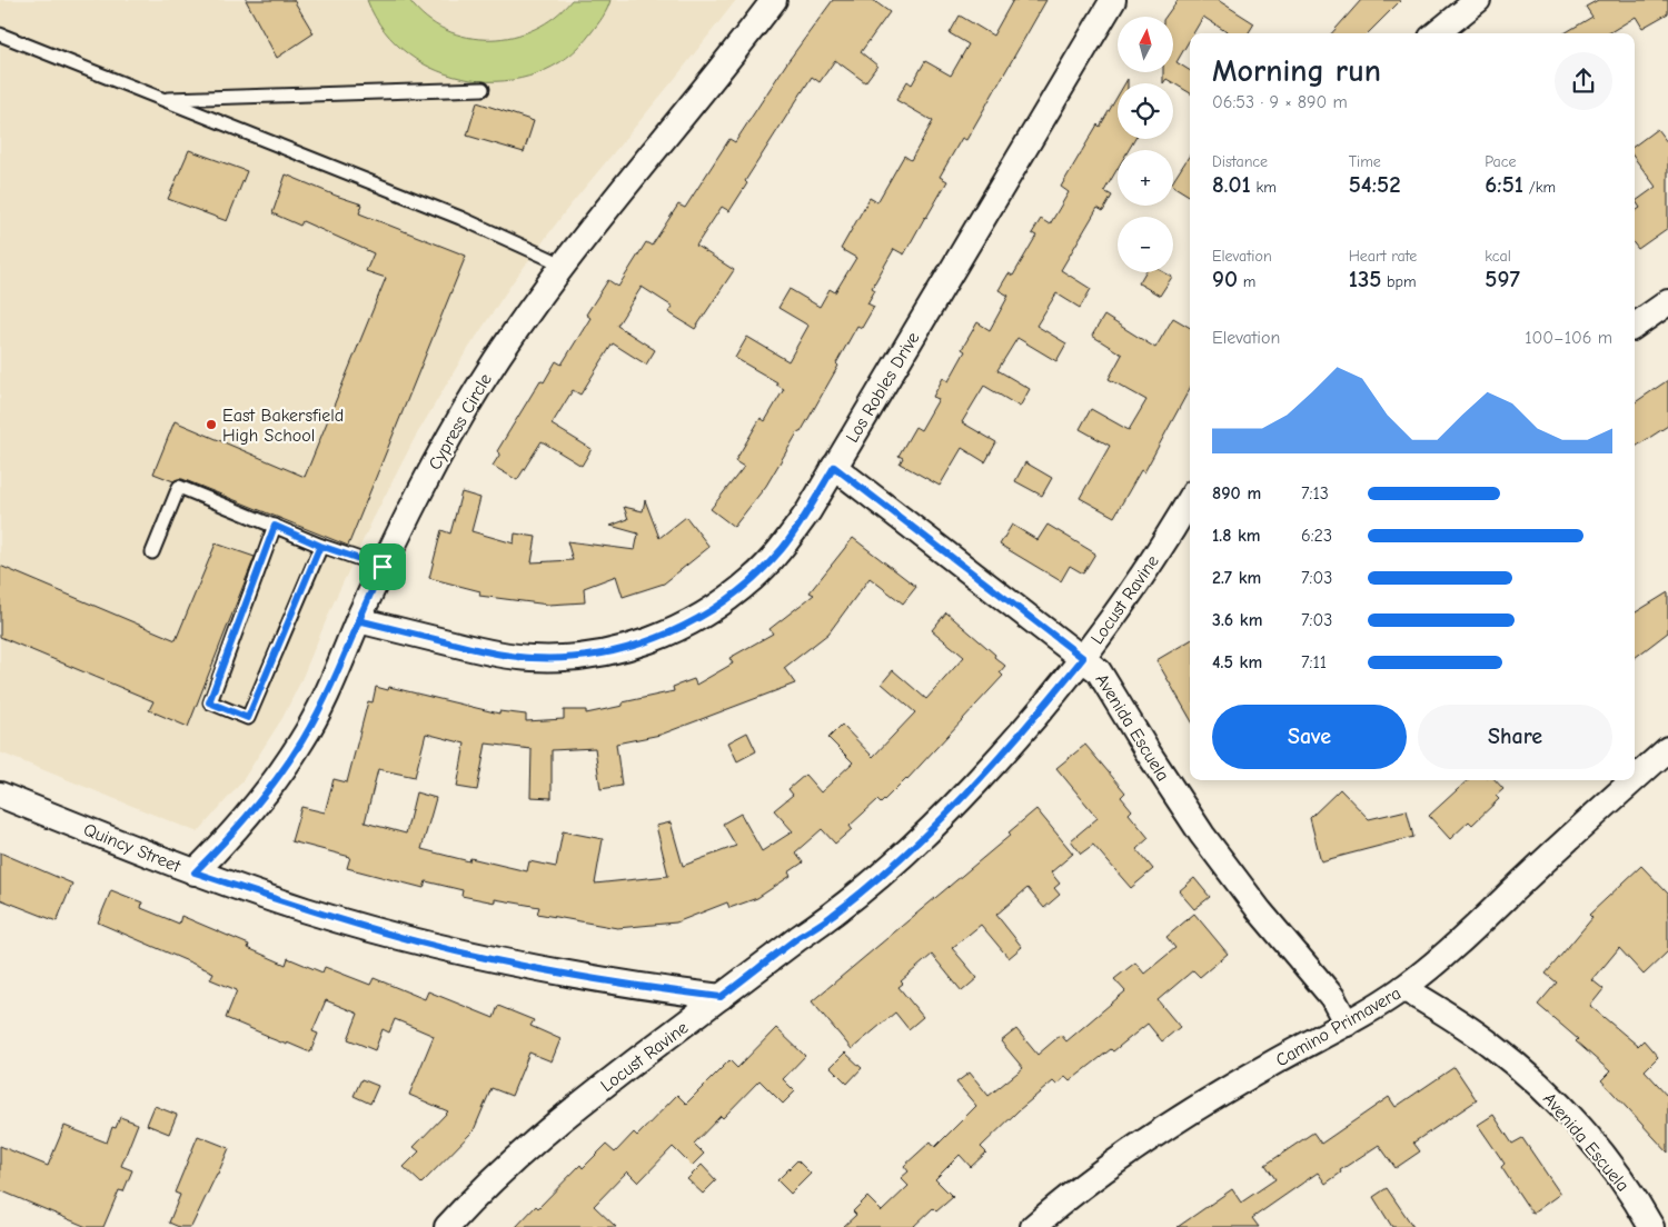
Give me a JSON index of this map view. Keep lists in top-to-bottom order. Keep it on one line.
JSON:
{"streets":{"street":["Los Robles Drive","Cypress Circle","Locust Ravine","Avenida Escuela","Quincy Street","Camino Primavera"]},"crossings":[["Los Robles Drive","Cypress Circle"],["Los Robles Drive","Avenida Escuela"],["Cypress Circle","Quincy Street"],["Locust Ravine","Avenida Escuela"],["Locust Ravine","Quincy Street"],["Avenida Escuela","Camino Primavera"]],"places":["East Bakersfield High School"],"north":"top","page":{"map_buttons":["+","−"],"heading":["Morning run","06:53 · 9 × 890 m"],"stats":[["Distance","8.01 km"],["Time","54:52"],["Pace","6:51 /km"],["Elevation","90 m"],["Heart rate","135 bpm"],["kcal","597"]],"chart":["Elevation","100–106 m"],"list":[{"name":"890 m","note":"7:13"},{"name":"1.8 km","note":"6:23"},{"name":"2.7 km","note":"7:03"},{"name":"3.6 km","note":"7:03"},{"name":"4.5 km","note":"7:11"}],"buttons":["Save","Share"]}}
